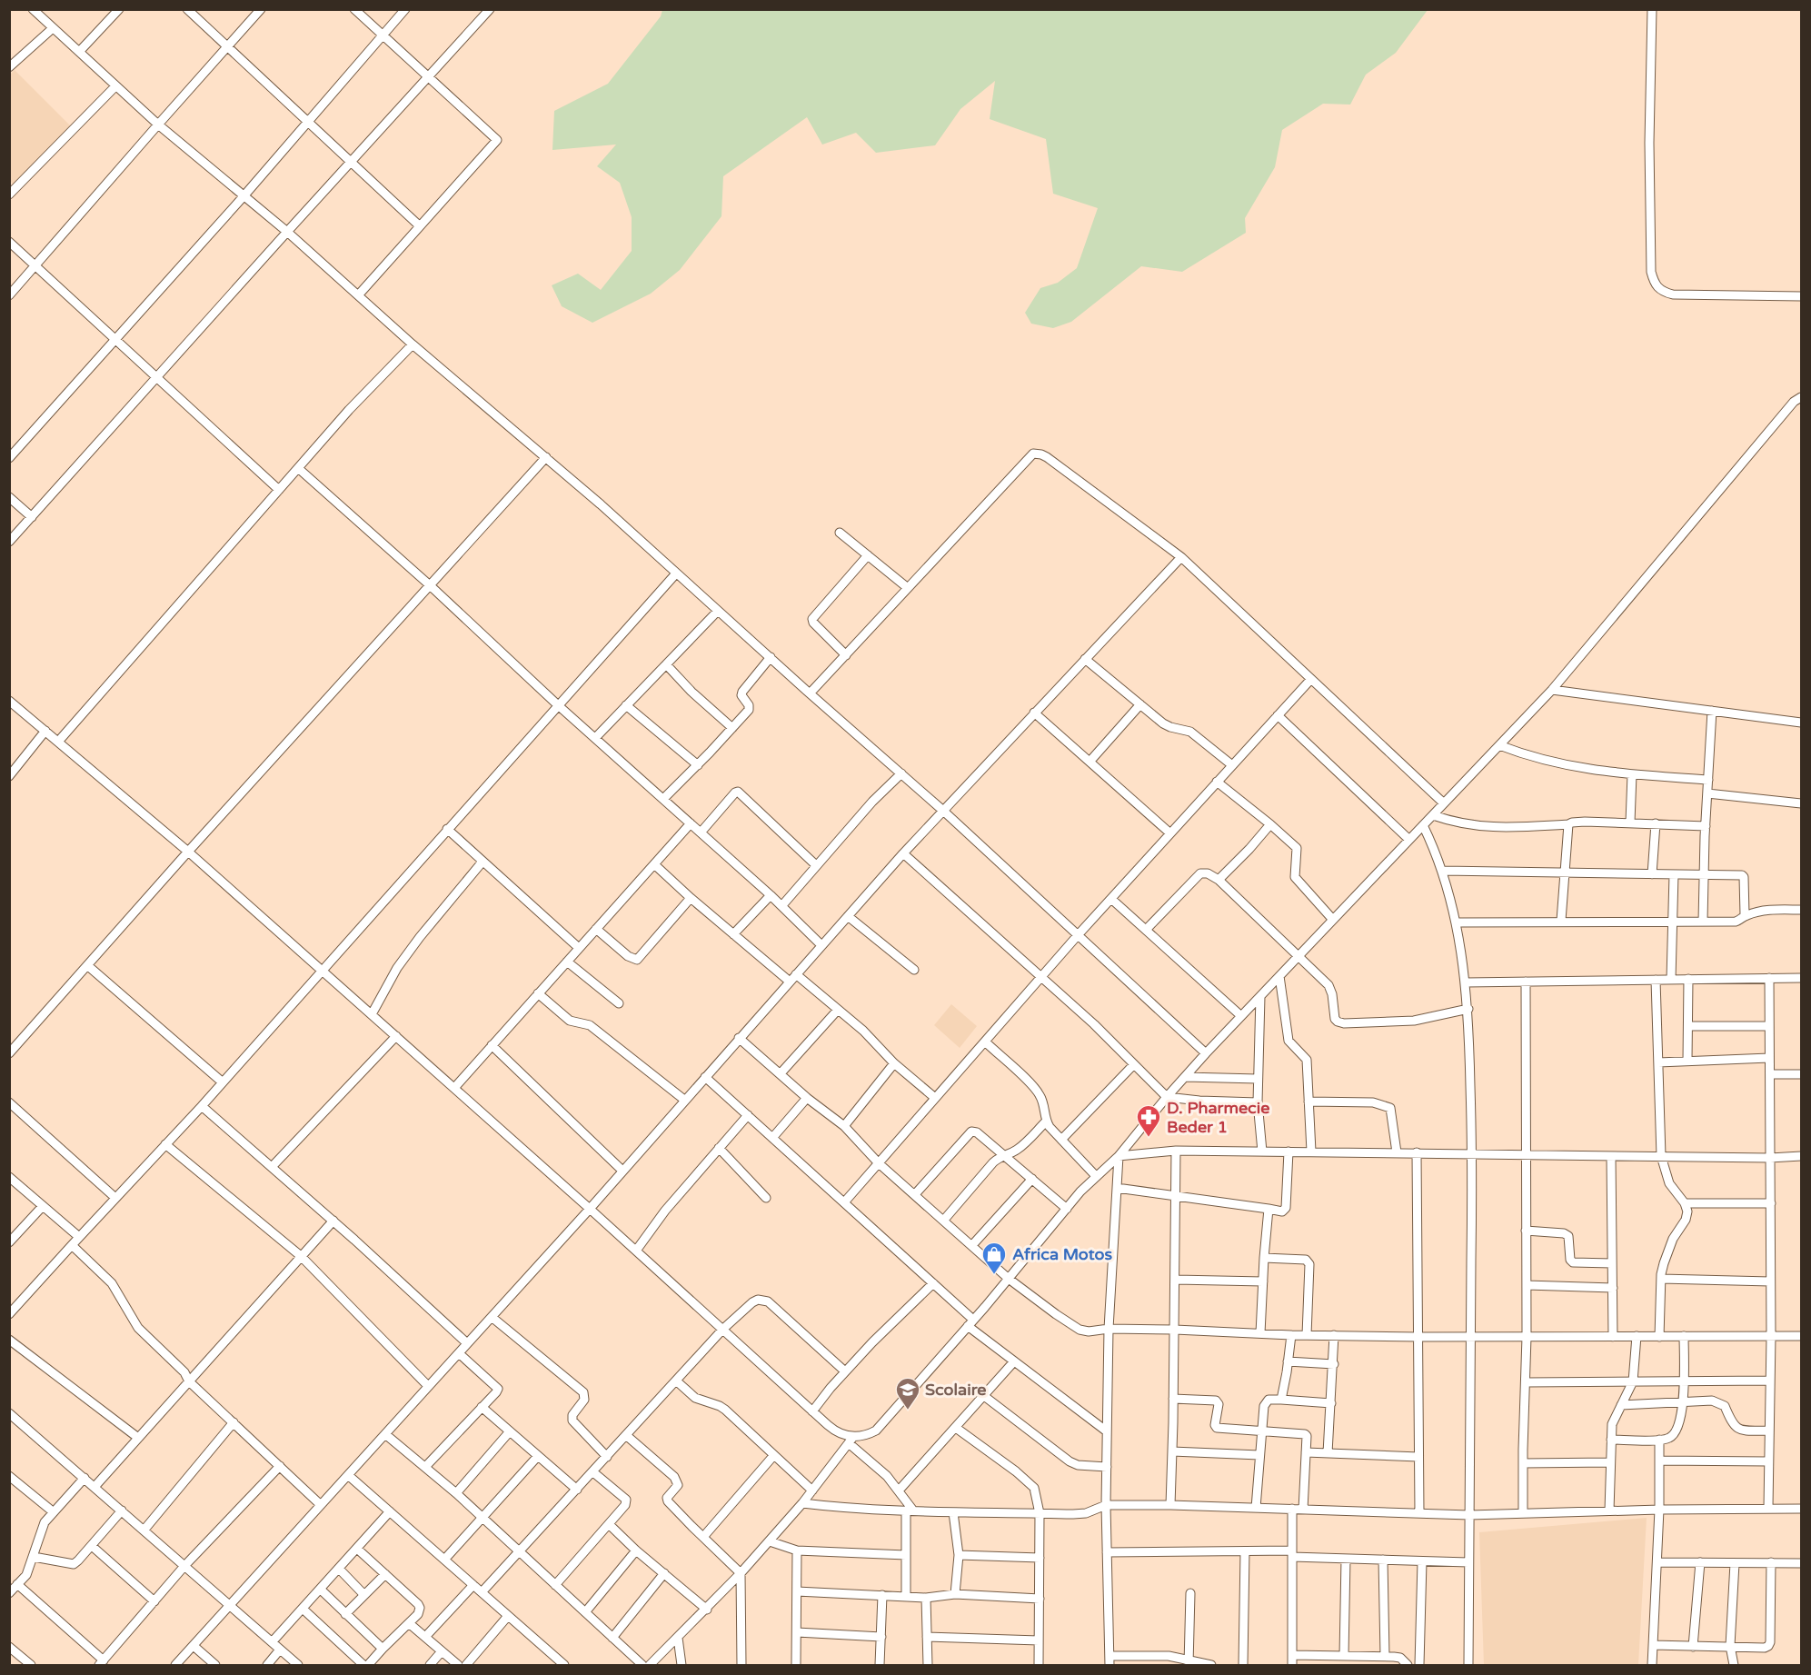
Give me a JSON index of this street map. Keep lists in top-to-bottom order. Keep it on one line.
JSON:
{"places":{"pharmacy":["D. Pharmecie Beder 1"],"shop":["Africa Motos"],"school or university":["Scolaire"]}}
